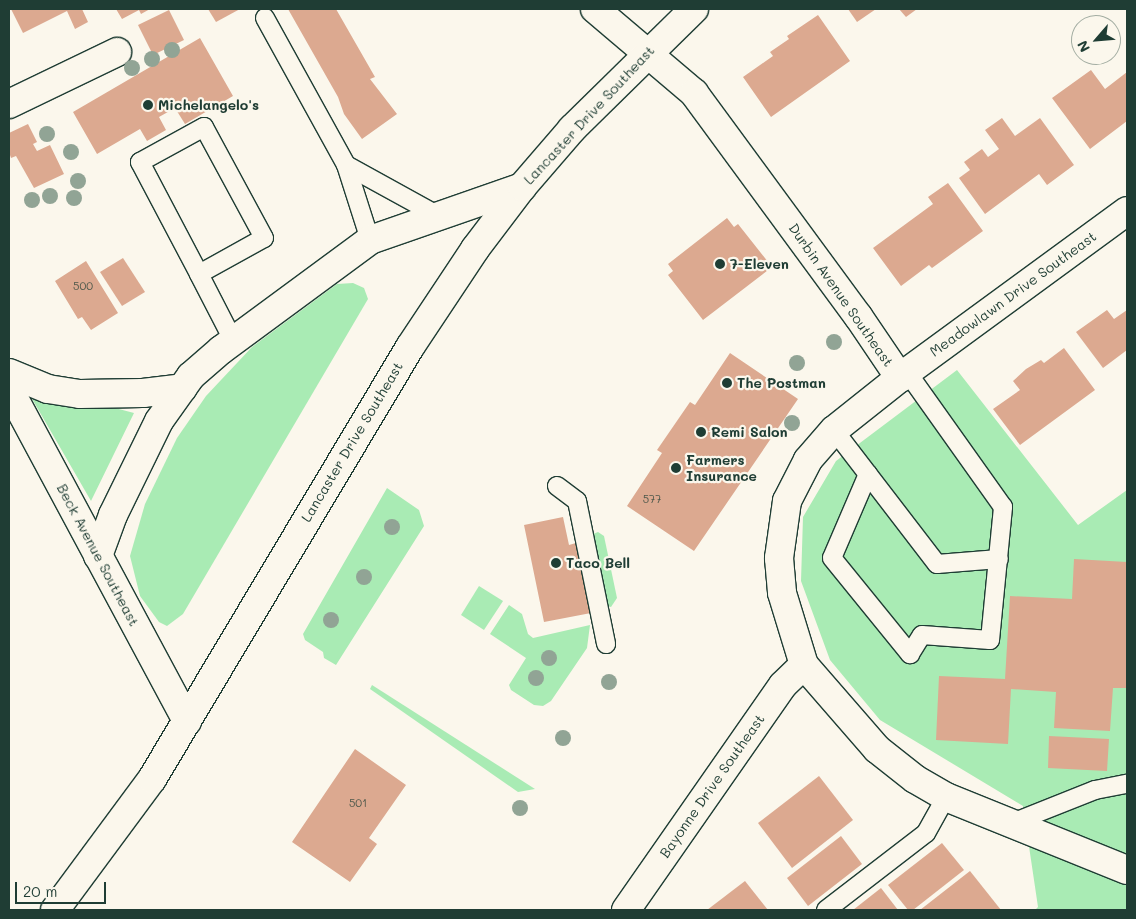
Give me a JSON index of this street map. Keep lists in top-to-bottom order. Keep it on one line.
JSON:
{"streets":{"street":["Lancaster Drive Southeast","Meadowlawn Drive Southeast","Durbin Avenue Southeast","Beck Avenue Southeast","Bayonne Drive Southeast"]},"crossings":[["Lancaster Drive Southeast","Durbin Avenue Southeast"],["Lancaster Drive Southeast","Beck Avenue Southeast"],["Meadowlawn Drive Southeast","Durbin Avenue Southeast"],["Durbin Avenue Southeast","Bayonne Drive Southeast"]],"places":["Michelangelo's","7-Eleven","The Postman","Remi Salon","Farmers Insurance","Taco Bell"],"house_numbers":["500","577","501"],"scale_bar":"20 m","north":"bottom left"}
